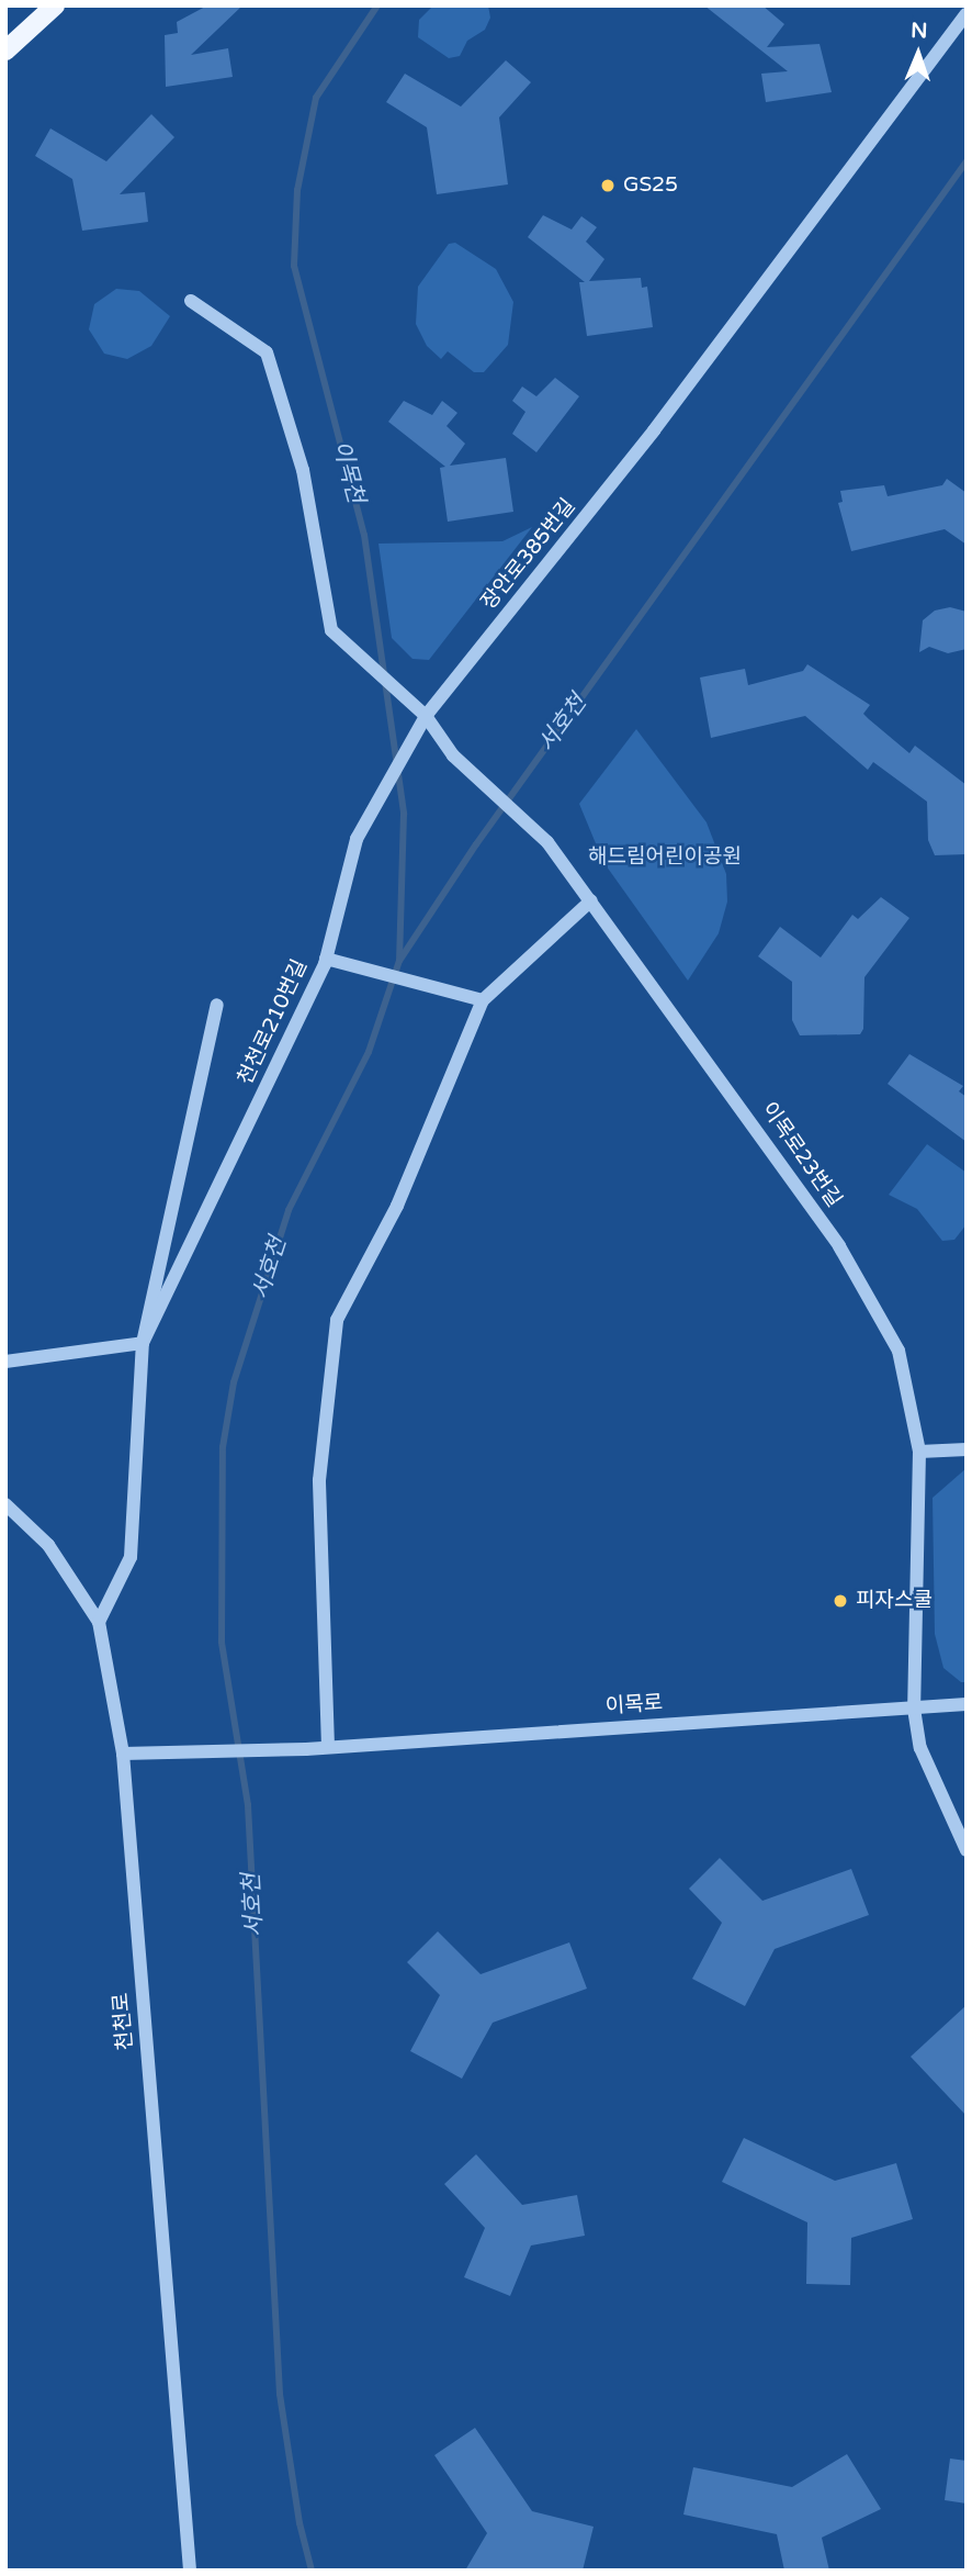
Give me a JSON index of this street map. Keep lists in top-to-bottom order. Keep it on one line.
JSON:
{"streets":{"street":["장안로385번길","천천로210번길","이목로23번길","이목로","천천로"]},"crossings":[["장안로385번길","천천로210번길"],["장안로385번길","이목로23번길"],["천천로210번길","이목로23번길"],["천천로210번길","천천로"],["이목로23번길","이목로"],["이목로","천천로"]],"water":["이목천","서호천"],"parks":["해드림어린이공원"],"places":["GS25","피자스쿨"],"north":"top"}
